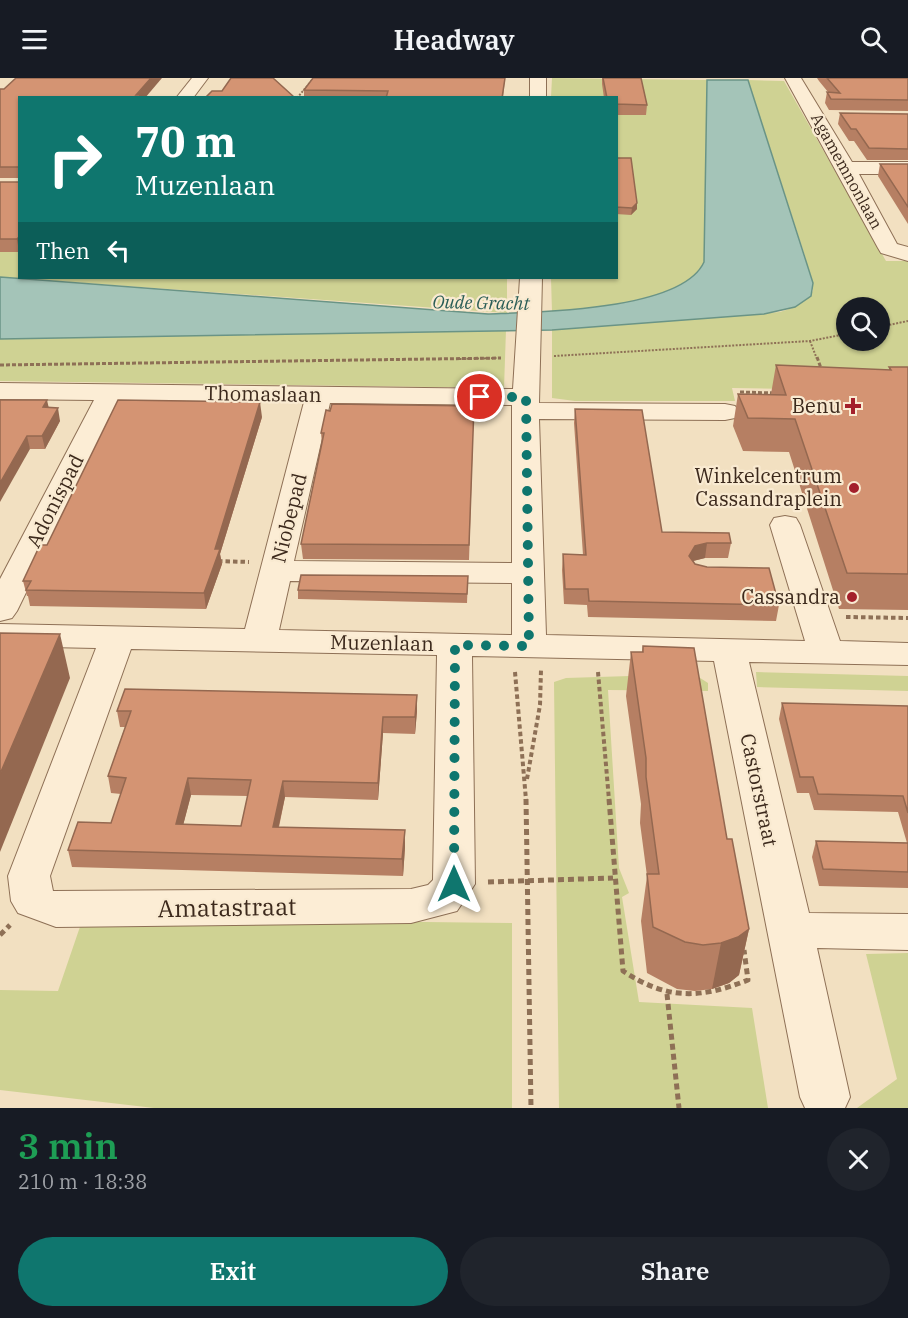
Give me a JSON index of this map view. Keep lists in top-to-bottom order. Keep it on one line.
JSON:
{"streets":{"street":["Agamemnonlaan","Thomaslaan","Adonispad","Niobepad","Muzenlaan","Castorstraat","Amatastraat"]},"crossings":[["Thomaslaan","Adonispad"],["Thomaslaan","Niobepad"],["Niobepad","Muzenlaan"],["Muzenlaan","Castorstraat"],["Muzenlaan","Amatastraat"]],"water":["Oude Gracht"],"places":{"health":["Benu"],"other":["Winkelcentrum Cassandraplein","Cassandra"]},"page":{"header":"Headway","turn":["70 m","Muzenlaan"],"then":"Then","heading":["3 min","210 m · 18:38"],"buttons":["Exit","Share"]}}
